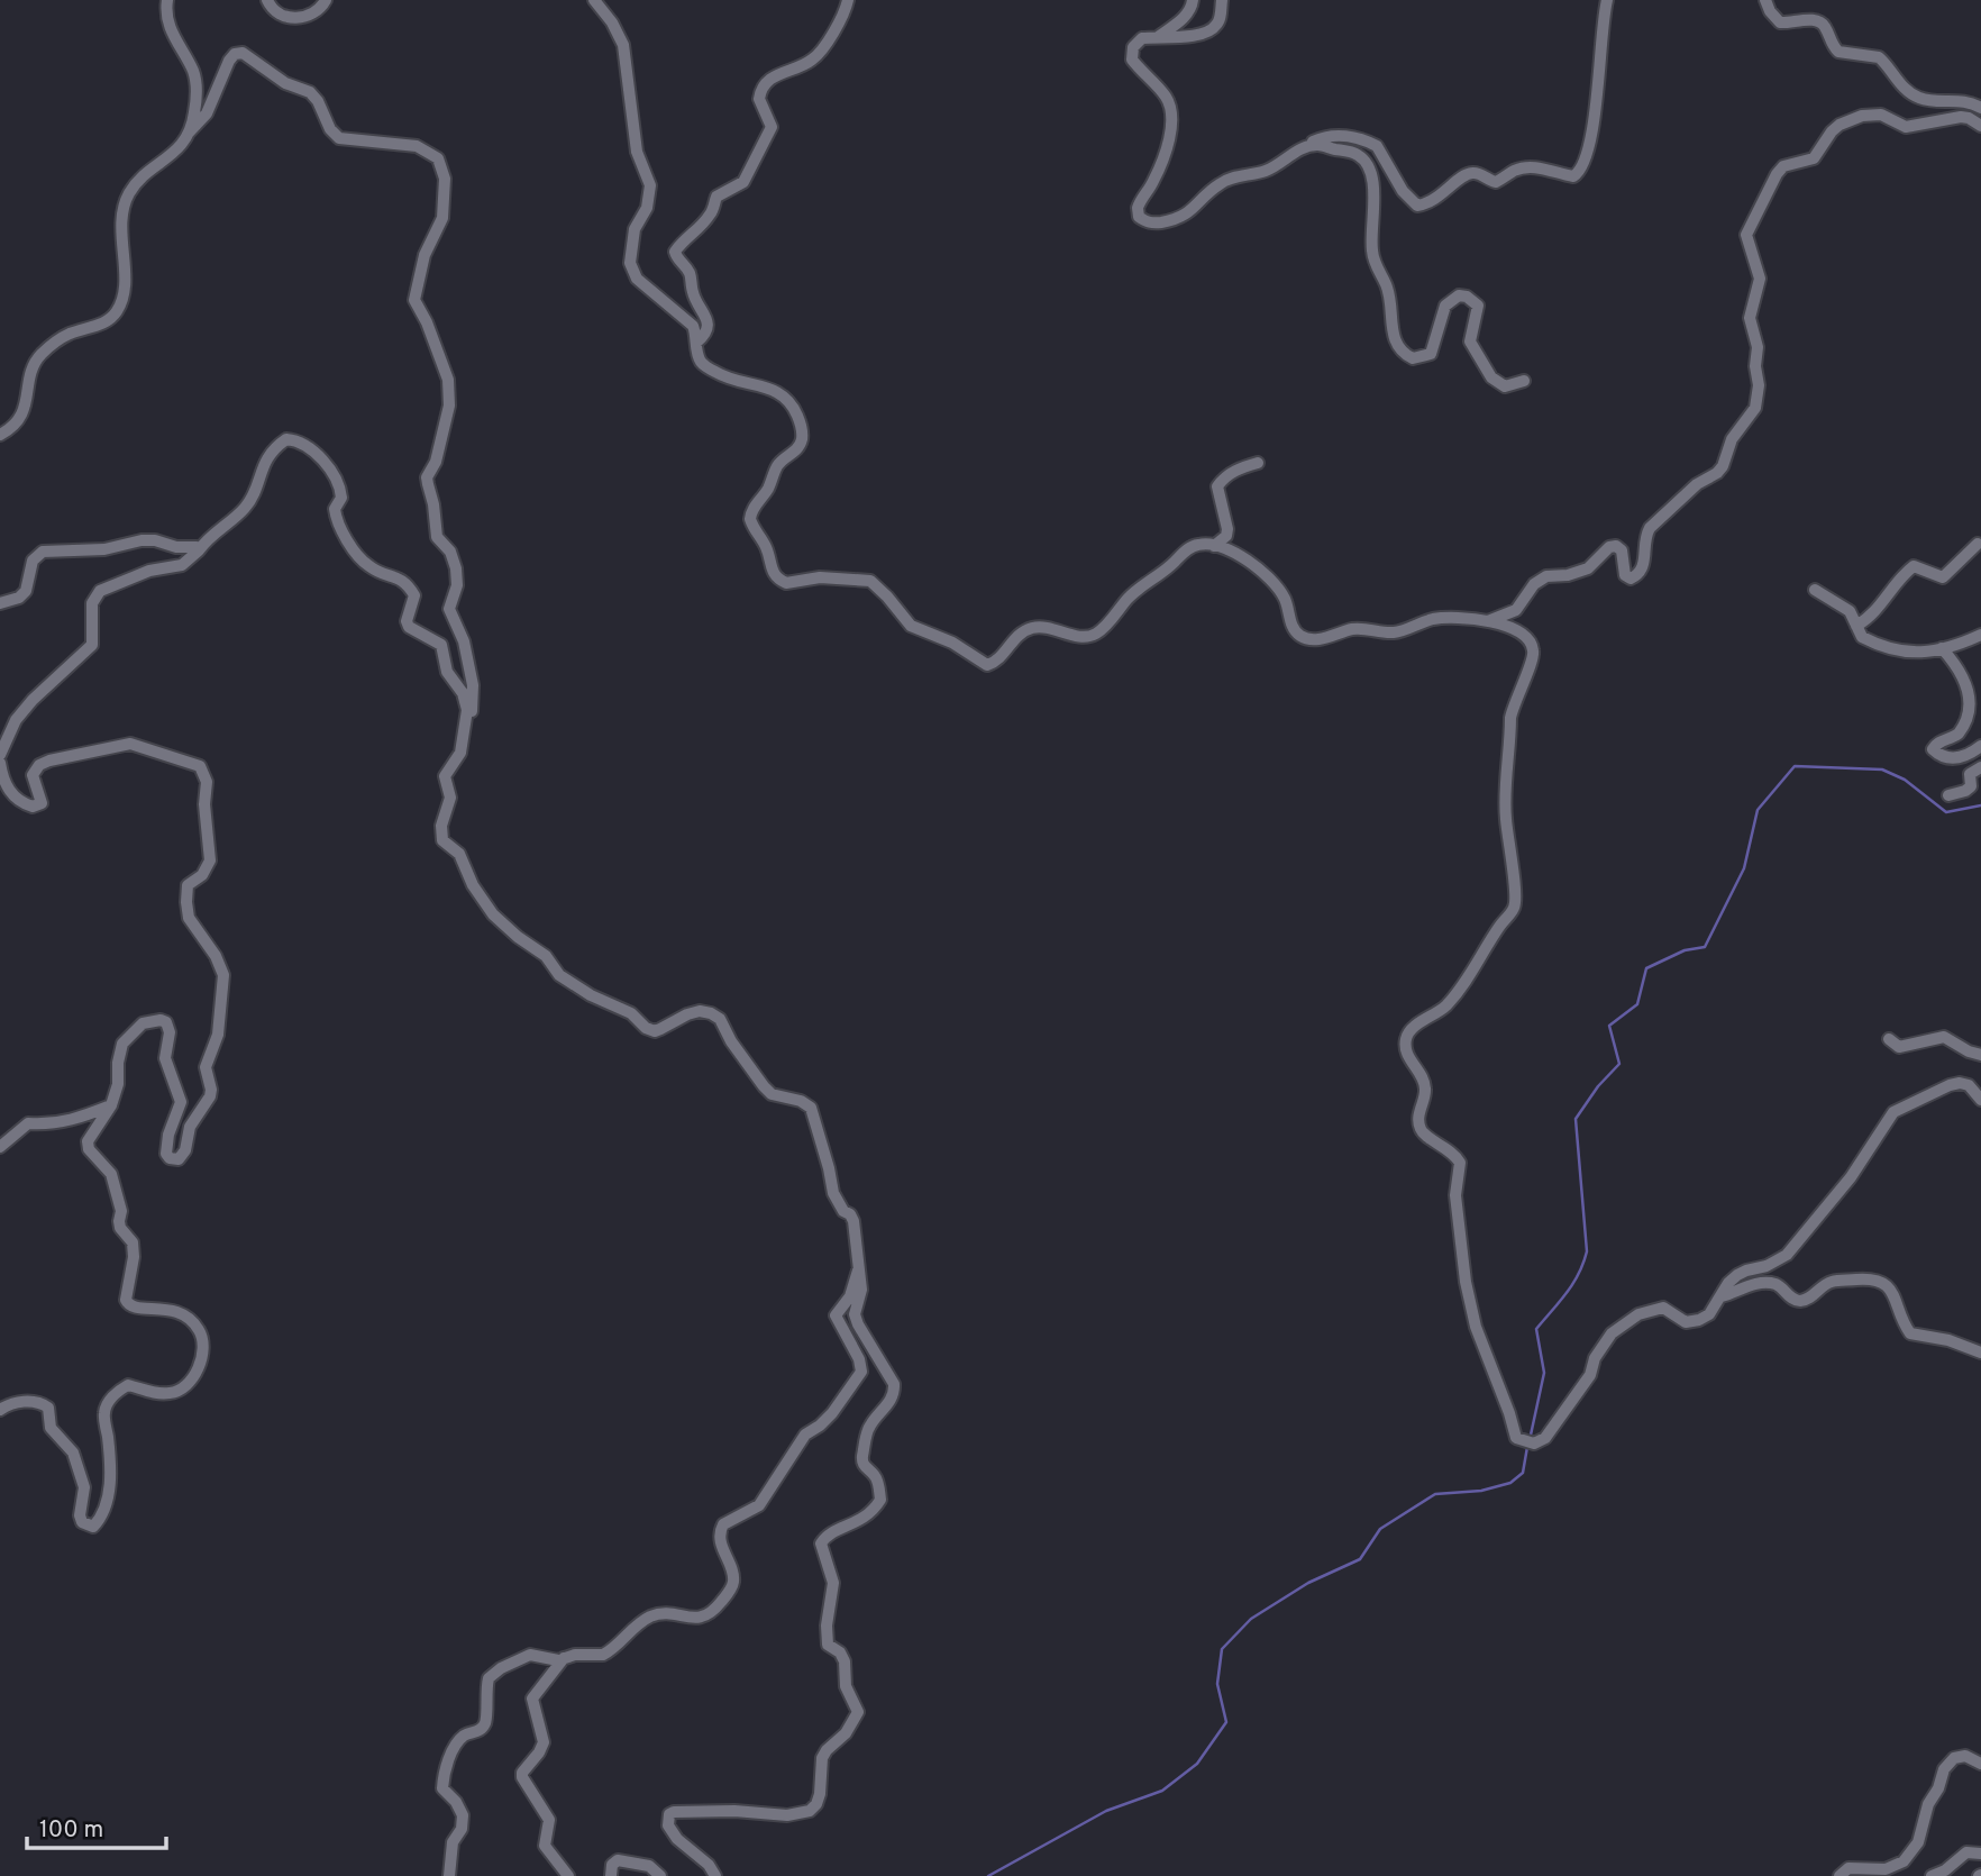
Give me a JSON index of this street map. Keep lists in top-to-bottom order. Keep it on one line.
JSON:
{"scale_bar":"100 m"}
